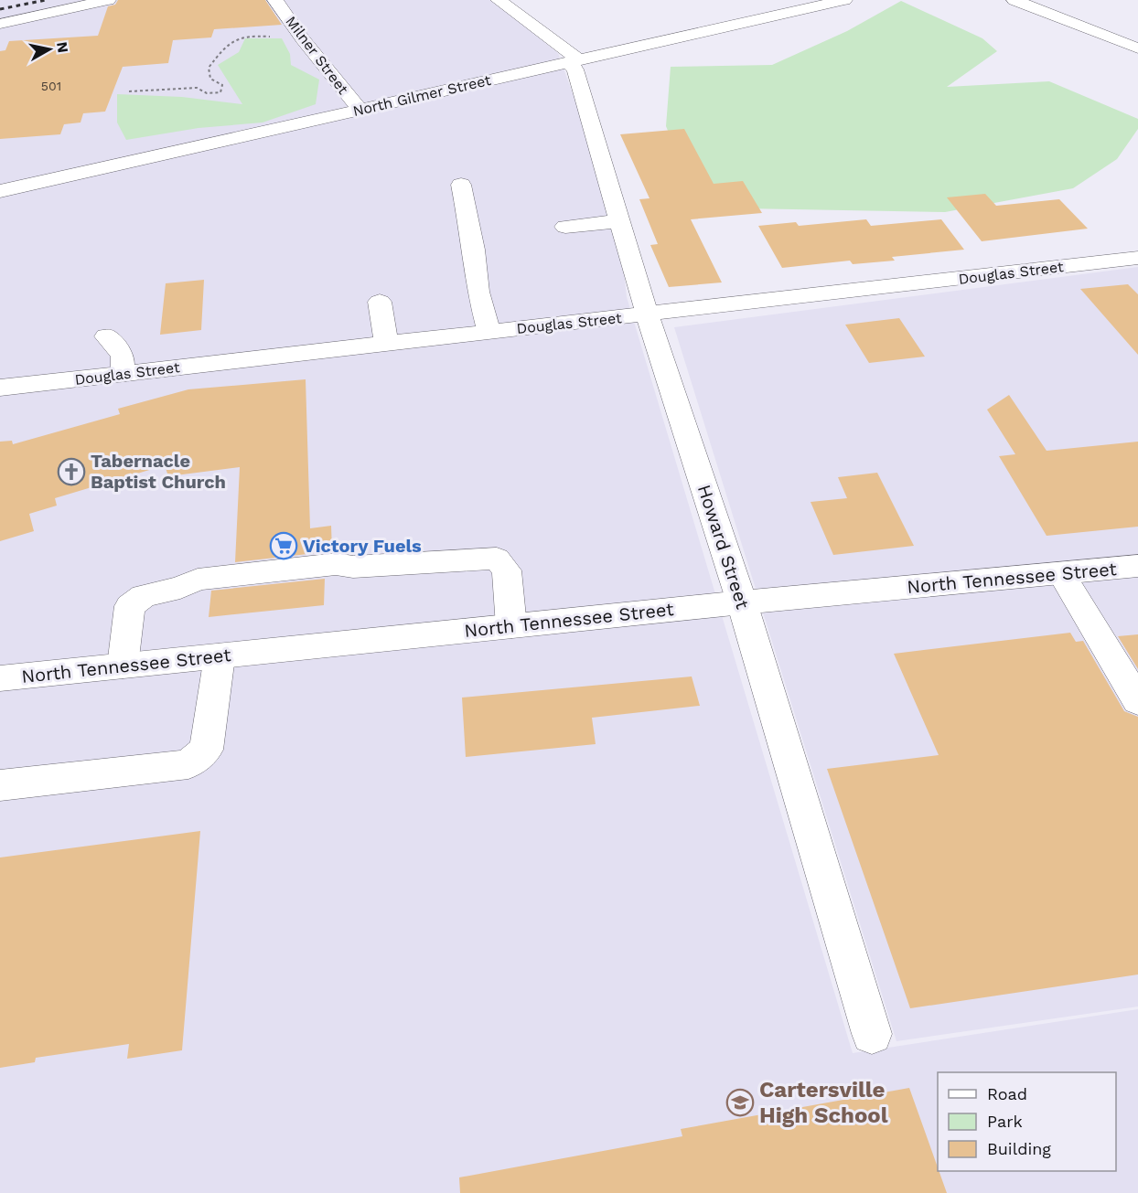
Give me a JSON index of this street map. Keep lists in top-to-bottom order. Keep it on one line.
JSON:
{"streets":{"street":["Milner Street","North Gilmer Street","Douglas Street","Howard Street","North Tennessee Street"]},"crossings":[["Milner Street","North Gilmer Street"],["North Gilmer Street","Howard Street"],["Douglas Street","Howard Street"],["Howard Street","North Tennessee Street"]],"places":{"church":["Tabernacle Baptist Church"],"supermarket":["Victory Fuels"],"school or university":["Cartersville High School"]},"house_numbers":["501"],"legend":["Road","Park","Building"],"north":"right"}
